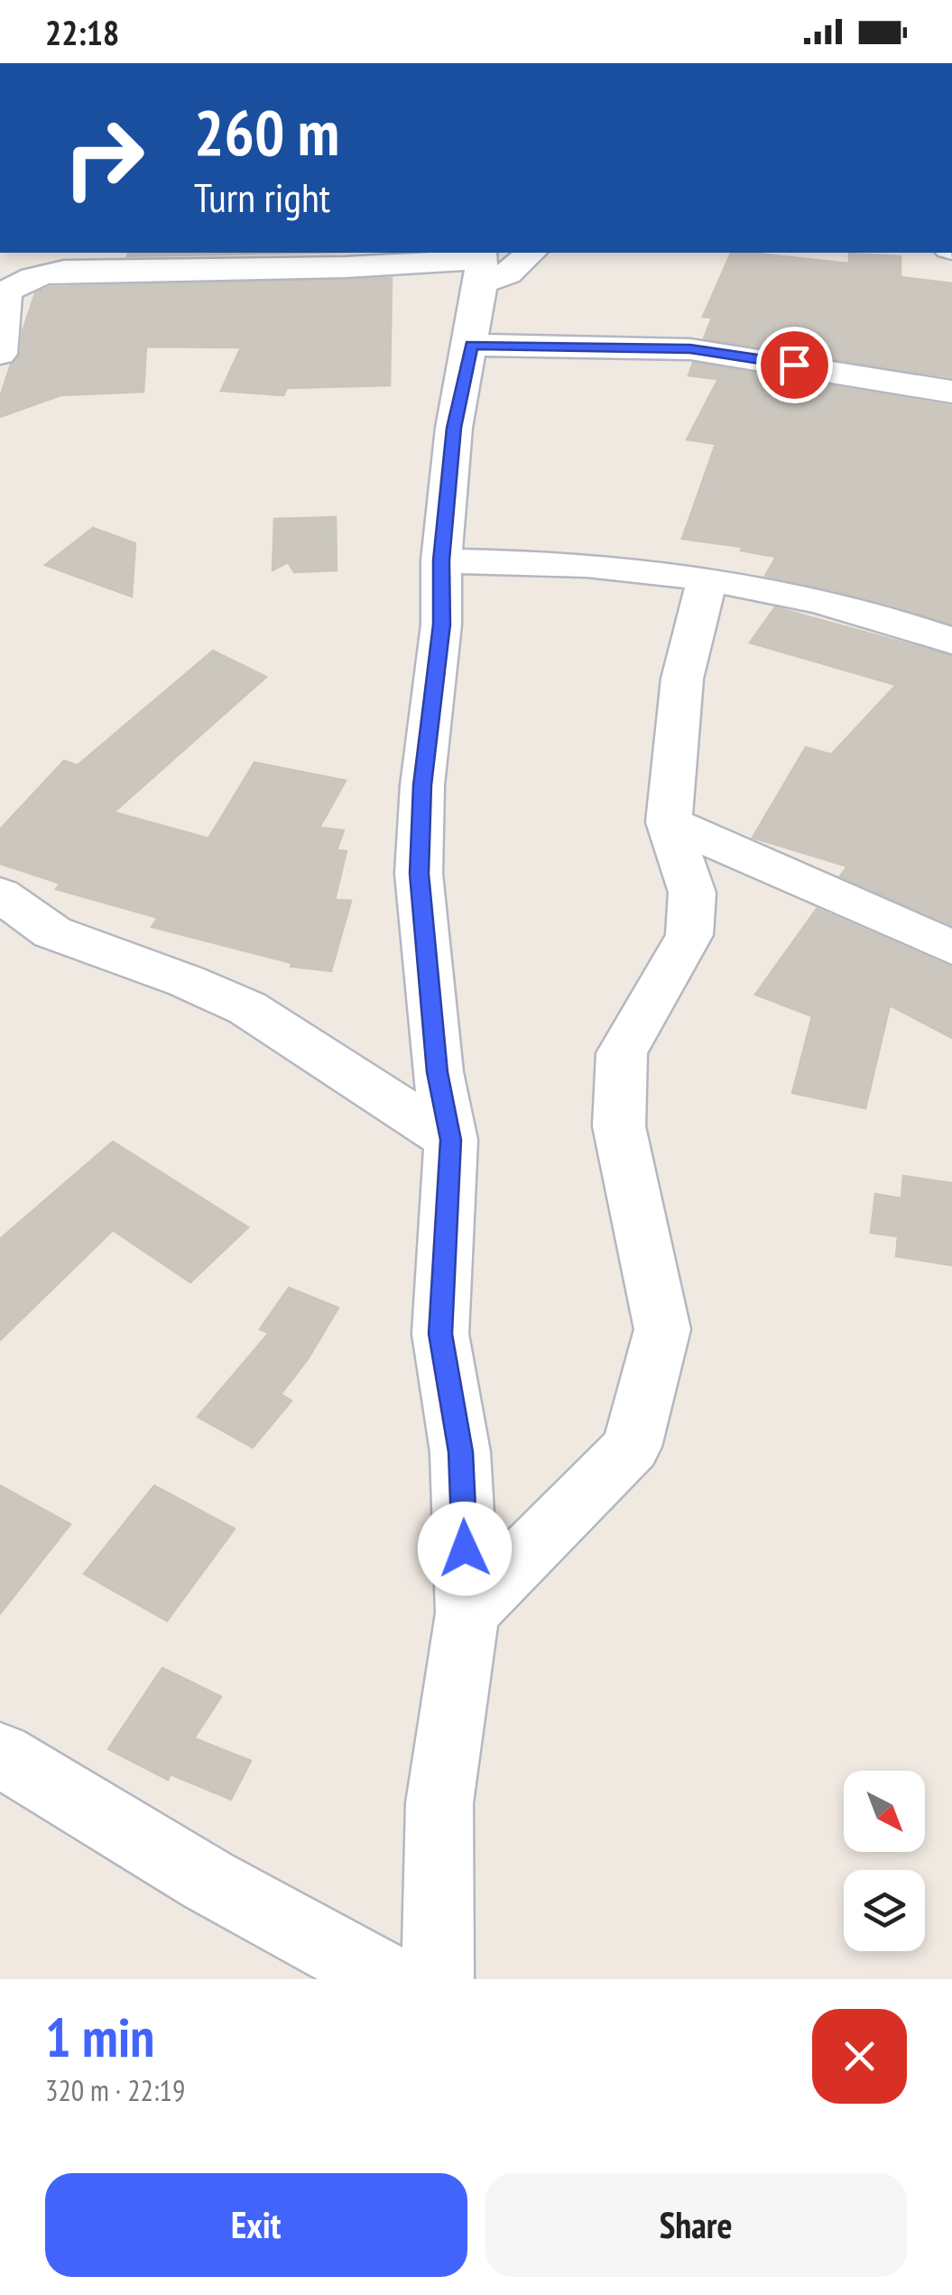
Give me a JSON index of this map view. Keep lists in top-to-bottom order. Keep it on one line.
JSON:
{"north":"bottom right","page":{"status":"22:18","turn":["260 m","Turn right"],"heading":["1 min","320 m · 22:19"],"buttons":["Exit","Share"]}}
